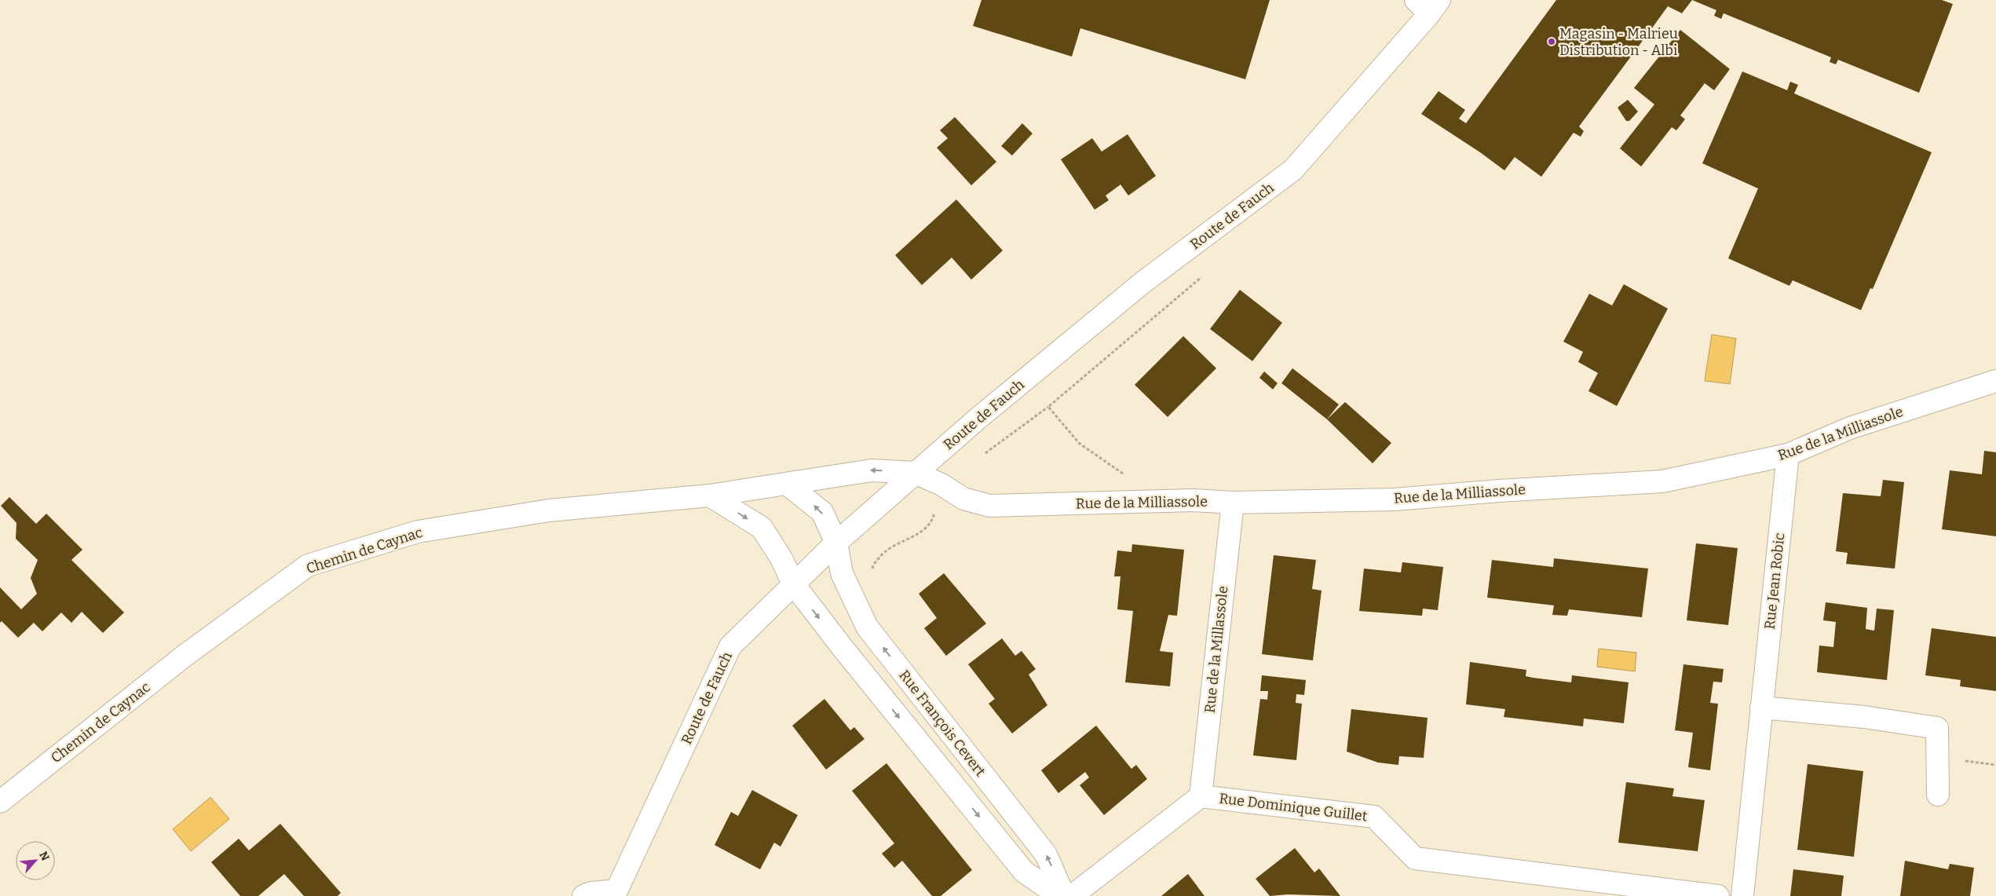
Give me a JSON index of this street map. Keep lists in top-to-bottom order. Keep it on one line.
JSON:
{"streets":{"street":["Route de Fauch","Rue de la Milliassole","Chemin de Caynac","Rue Jean Robic","Rue de la Millassole","Rue François Cevert","Rue Dominique Guillet"]},"crossings":[["Route de Fauch","Rue de la Milliassole"],["Route de Fauch","Chemin de Caynac"],["Route de Fauch","Rue François Cevert"],["Rue de la Milliassole","Chemin de Caynac"],["Rue de la Milliassole","Rue Jean Robic"],["Rue de la Milliassole","Rue de la Millassole"],["Rue de la Millassole","Rue Dominique Guillet"]],"places":["Magasin - Malrieu Distribution - Albi"],"north":"top right"}
